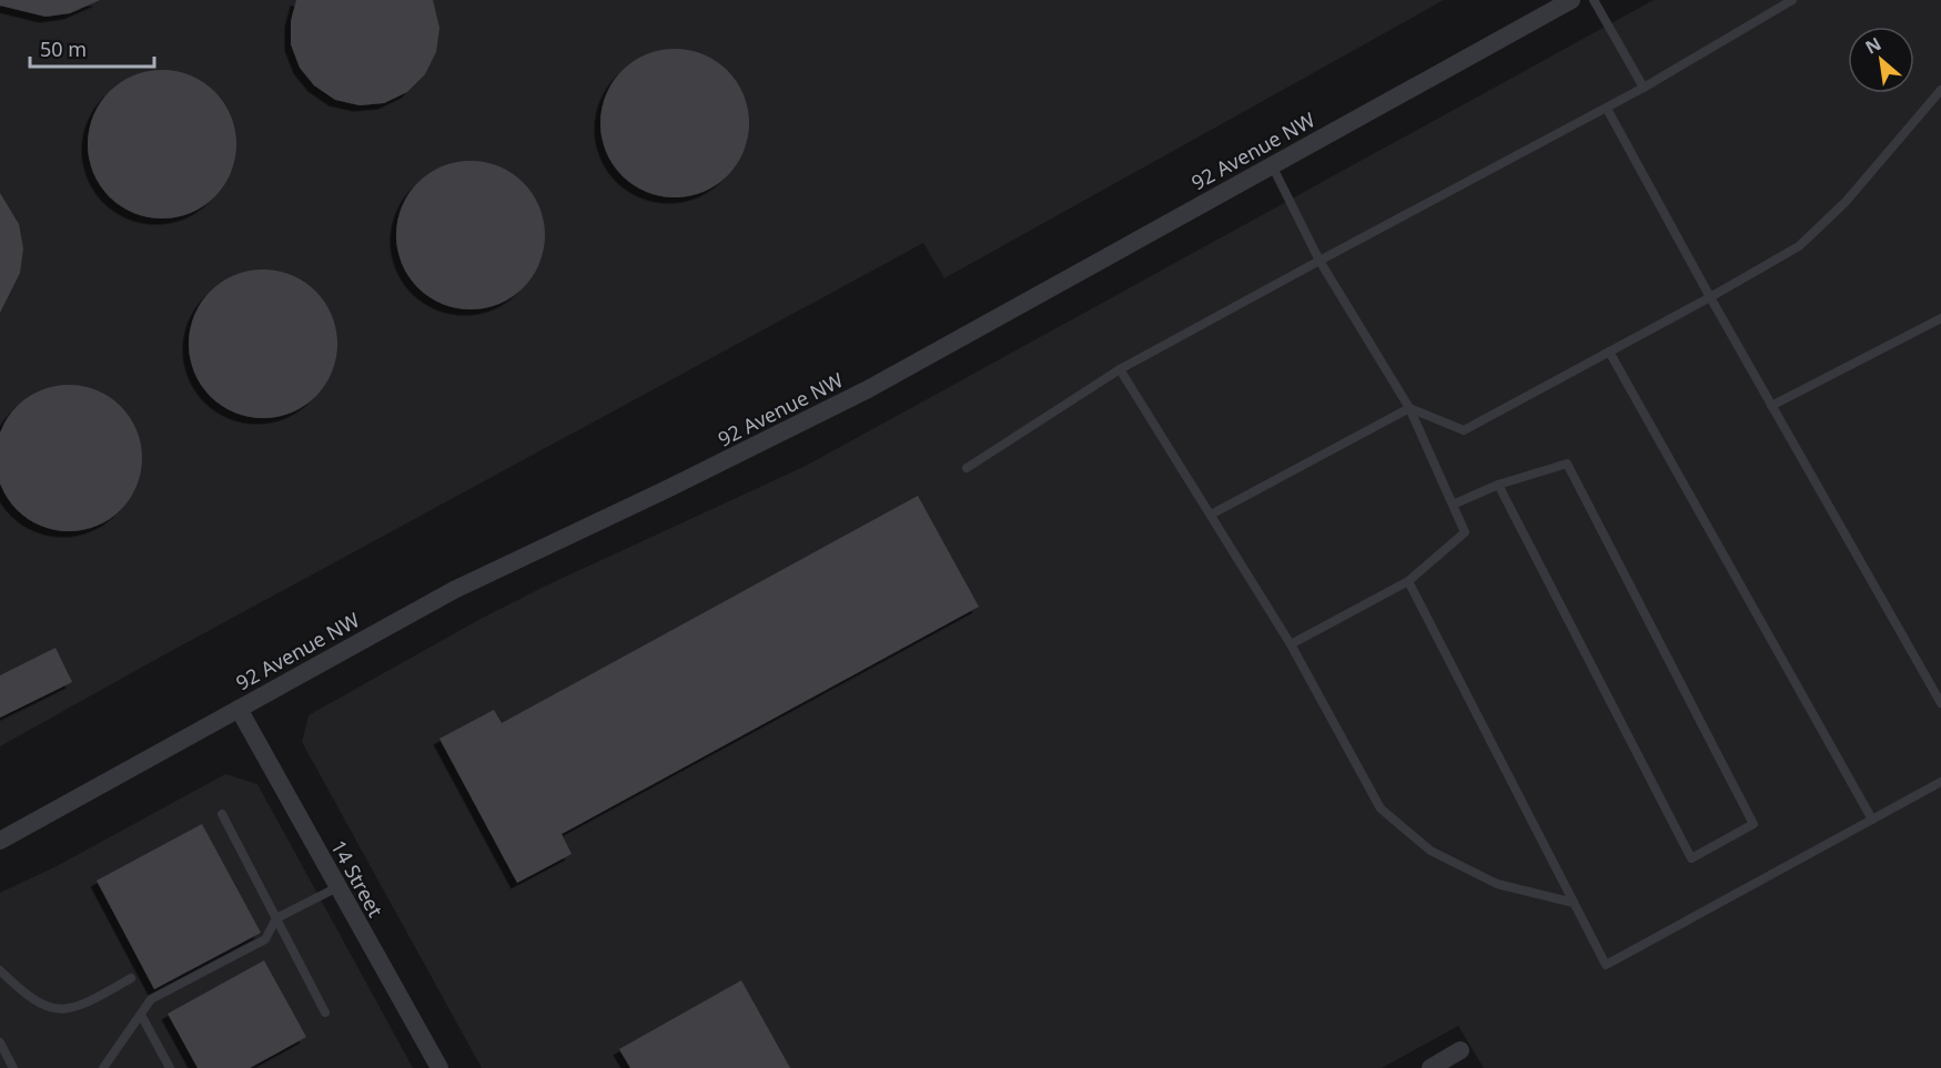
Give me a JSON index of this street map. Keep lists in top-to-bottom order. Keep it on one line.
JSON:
{"streets":{"street":["92 Avenue NW","14 Street"]},"crossings":[["92 Avenue NW","14 Street"]],"scale_bar":"50 m","north":"top left"}
